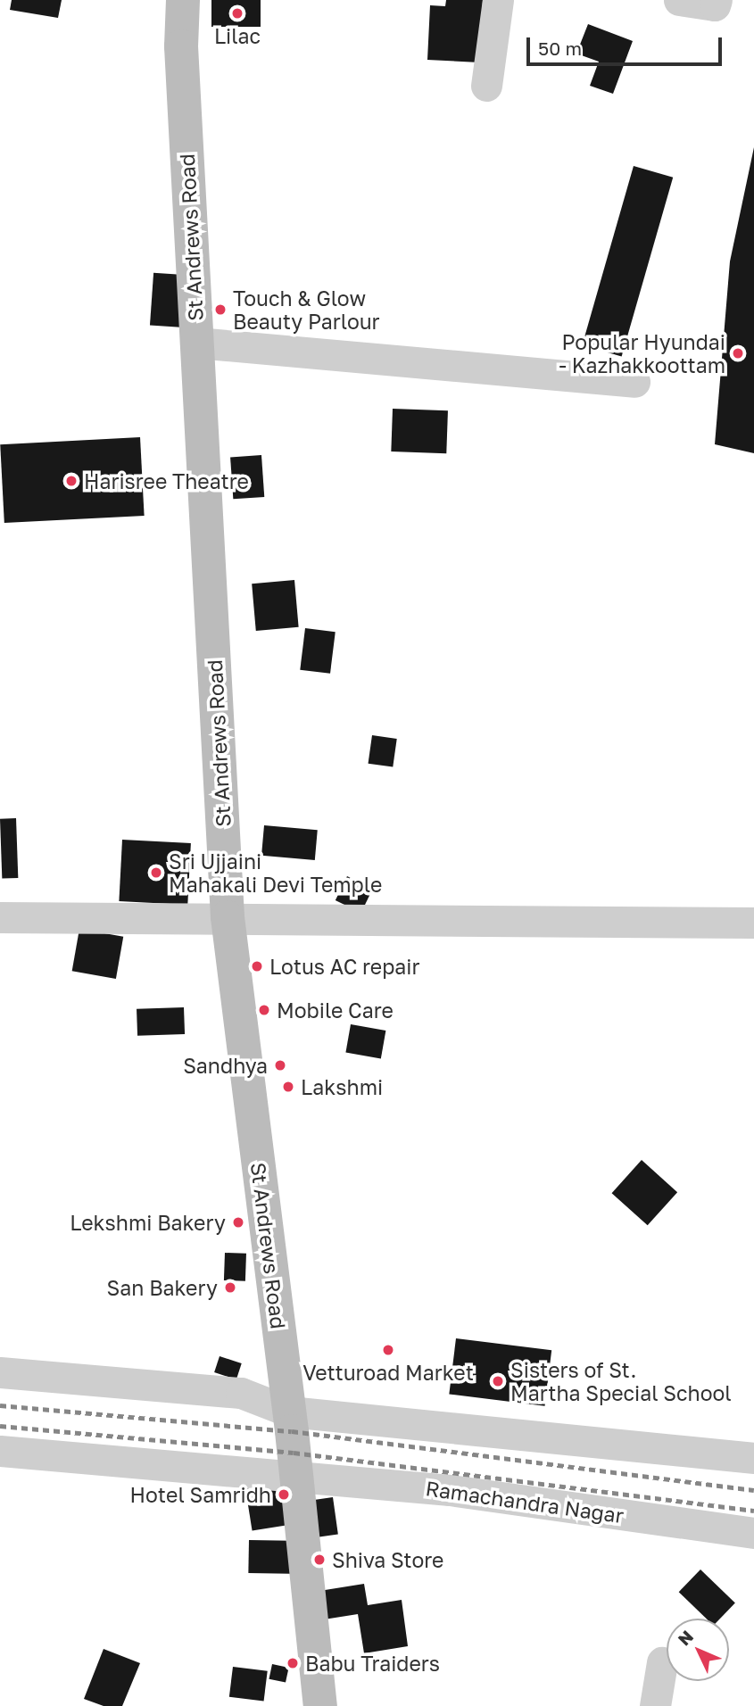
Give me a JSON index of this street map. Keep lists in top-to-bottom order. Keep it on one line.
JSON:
{"streets":{"main road":["St Andrews Road"],"street":["Ramachandra Nagar"]},"crossings":[["St Andrews Road","Ramachandra Nagar"]],"places":["Lilac","Touch & Glow Beauty Parlour","Popular Hyundai - Kazhakkoottam","Harisree Theatre","Sri Ujjaini Mahakali Devi Temple","Lotus AC repair","Mobile Care","Sandhya","Lakshmi","Lekshmi Bakery","San Bakery","Vetturoad Market","Sisters of St. Martha Special School","Hotel Samridh","Shiva Store","Babu Traiders"],"scale_bar":"50 m","north":"top left"}
